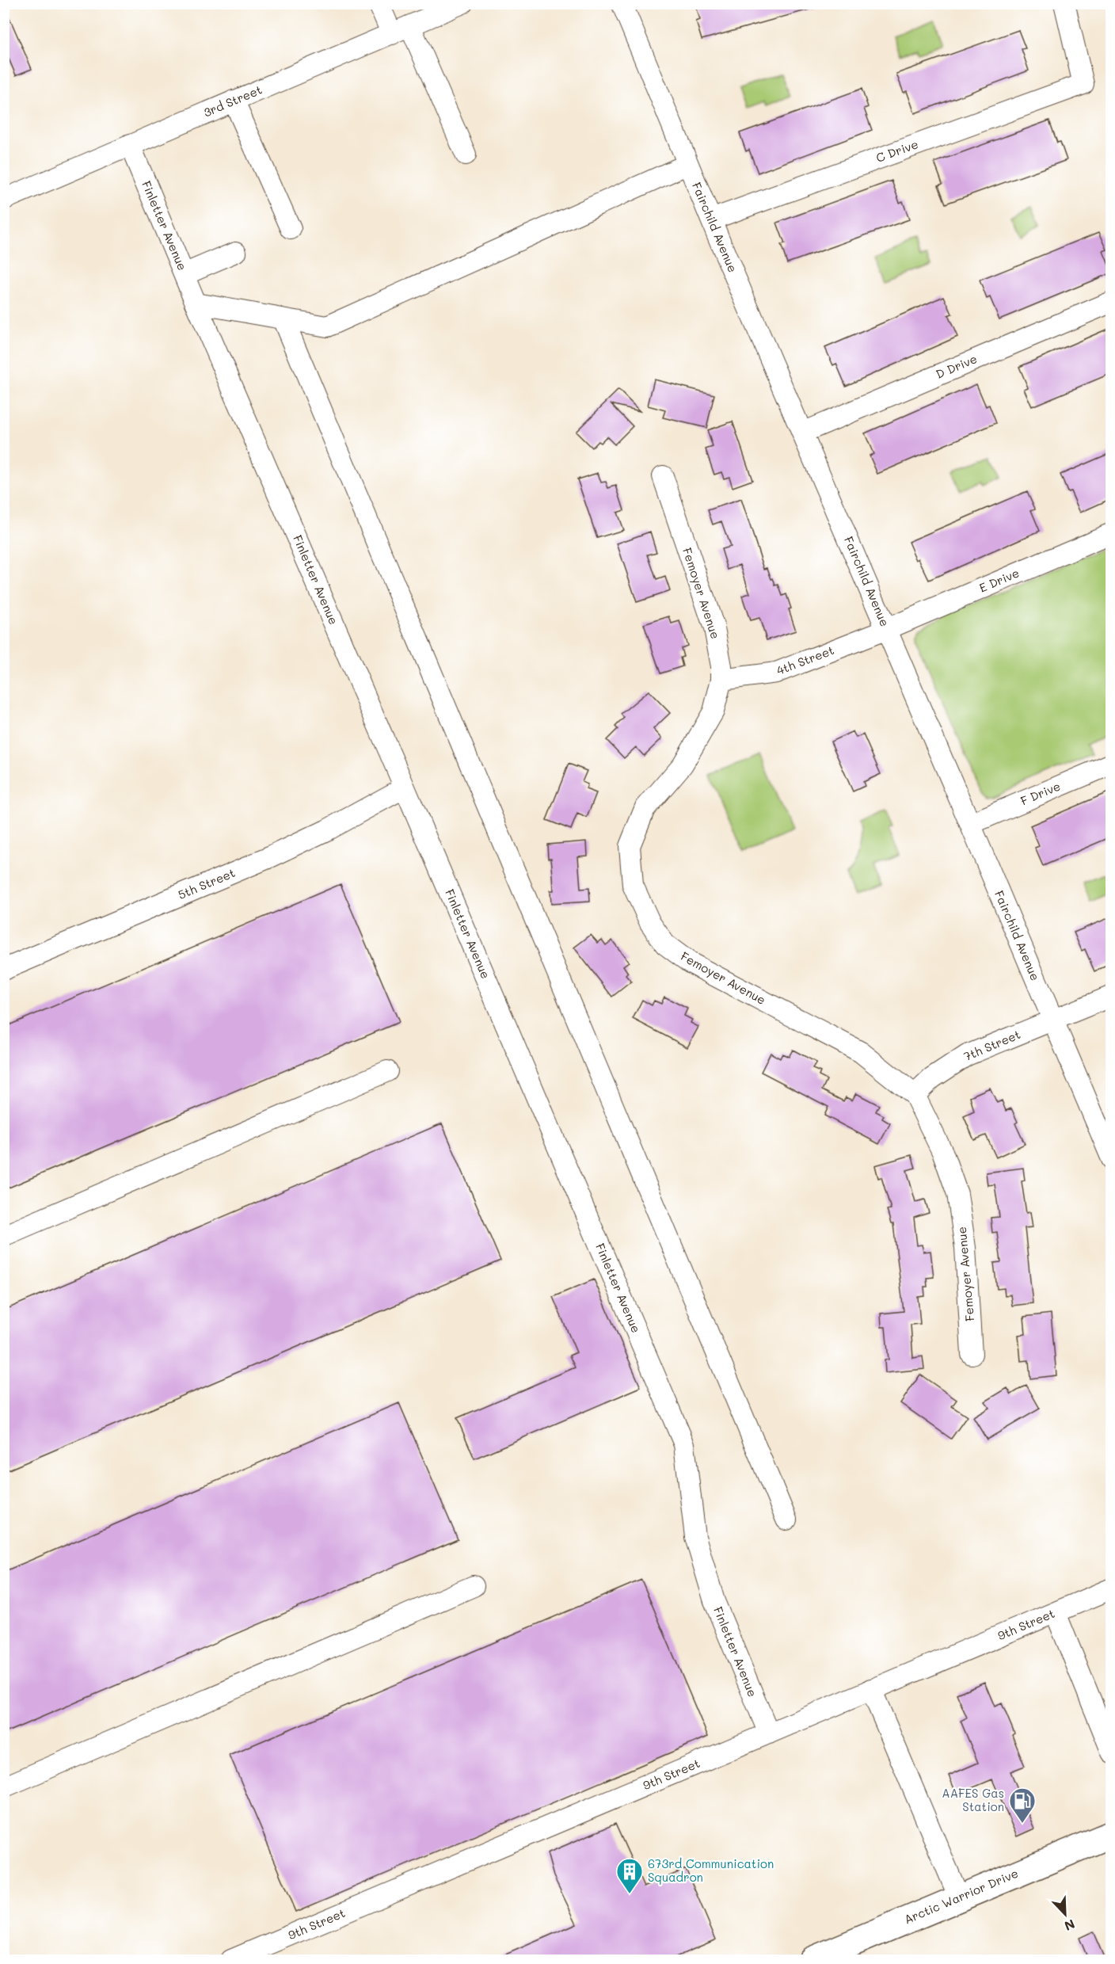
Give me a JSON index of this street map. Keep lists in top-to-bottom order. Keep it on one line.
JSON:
{"streets":{"main road":["Arctic Warrior Drive"],"street":["3rd Street","C Drive","Finletter Avenue","Fairchild Avenue","D Drive","E Drive","Femoyer Avenue","4th Street","F Drive","5th Street","7th Street","9th Street"]},"crossings":[["3rd Street","Finletter Avenue"],["C Drive","Fairchild Avenue"],["Finletter Avenue","5th Street"],["Finletter Avenue","9th Street"],["Fairchild Avenue","D Drive"],["Fairchild Avenue","E Drive"],["Fairchild Avenue","4th Street"],["Fairchild Avenue","F Drive"],["Fairchild Avenue","7th Street"],["E Drive","4th Street"],["Femoyer Avenue","4th Street"],["Femoyer Avenue","7th Street"]],"places":{"fuel station":["AAFES Gas Station"],"building":["673rd Communication Squadron"]},"north":"bottom right"}
